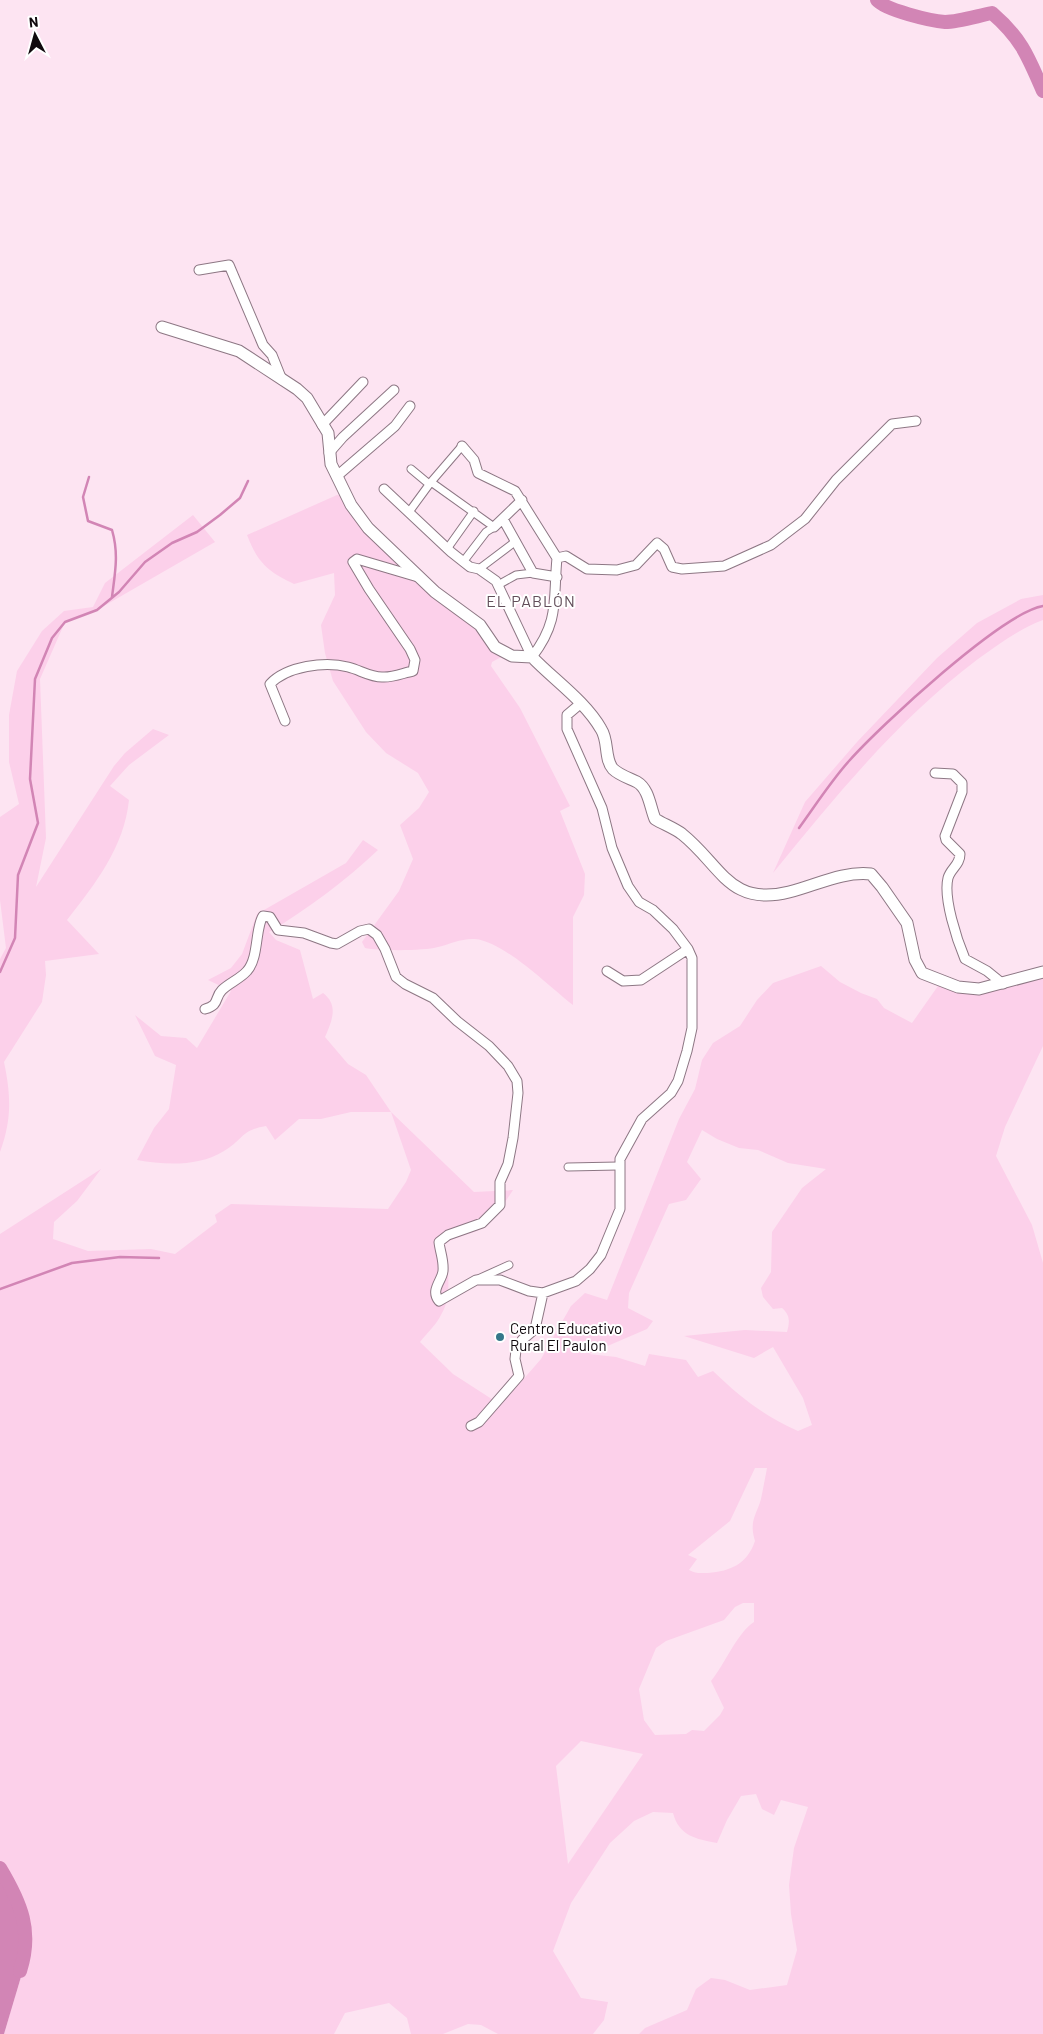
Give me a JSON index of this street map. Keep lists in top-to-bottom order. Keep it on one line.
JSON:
{"districts":["EL PABLÓN"],"places":["Centro Educativo Rural El Paulon"],"north":"top"}
